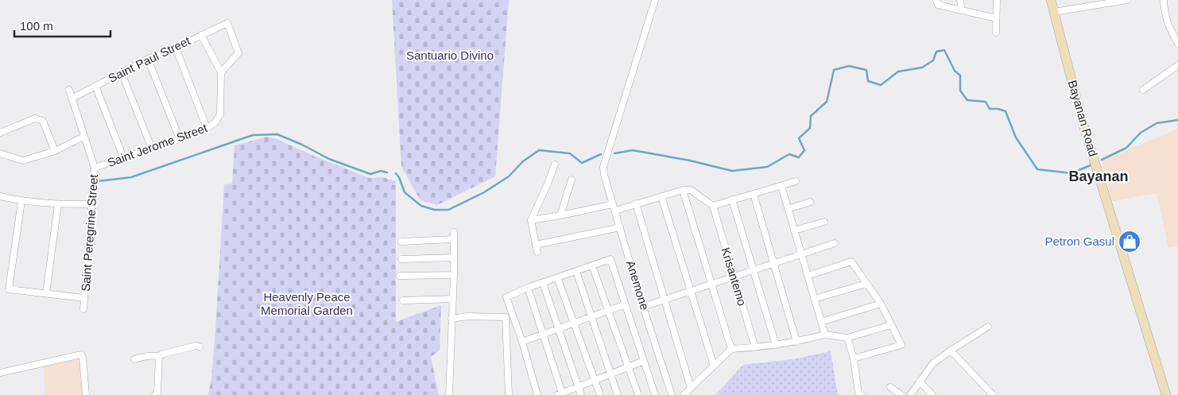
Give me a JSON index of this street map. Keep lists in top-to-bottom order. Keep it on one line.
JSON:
{"streets":{"main road":["Bayanan Road"],"street":["Saint Paul Street","Saint Jerome Street","Saint Peregrine Street","Krisantemo","Anemone"]},"crossings":[["Saint Paul Street","Saint Jerome Street"],["Saint Paul Street","Saint Peregrine Street"],["Saint Jerome Street","Saint Peregrine Street"]],"districts":["Bayanan"],"parks":["Santuario Divino","Heavenly Peace Memorial Garden"],"places":{"shop":["Petron Gasul"]},"scale_bar":"100 m"}
